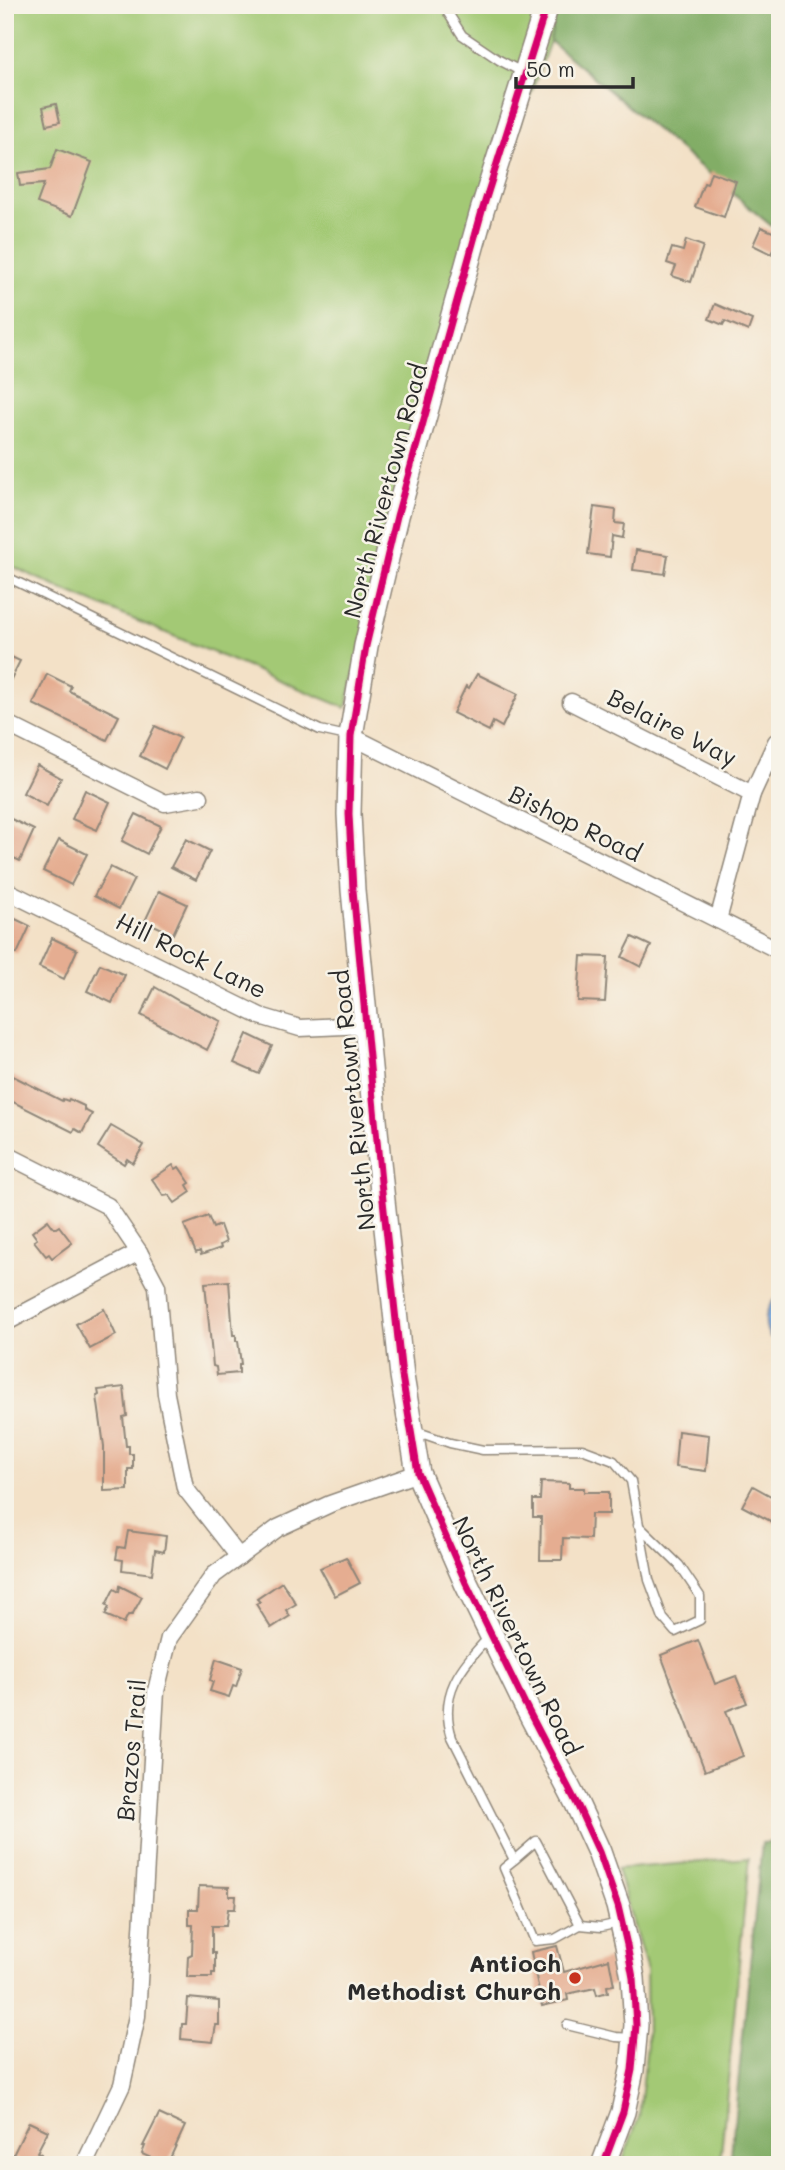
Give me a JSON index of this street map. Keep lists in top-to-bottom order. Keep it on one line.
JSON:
{"streets":{"street":["North Rivertown Road","Belaire Way","Bishop Road","Hill Rock Lane","Brazos Trail"]},"crossings":[["North Rivertown Road","Bishop Road"],["North Rivertown Road","Hill Rock Lane"],["North Rivertown Road","Brazos Trail"]],"places":["Antioch Methodist Church"],"scale_bar":"50 m"}
